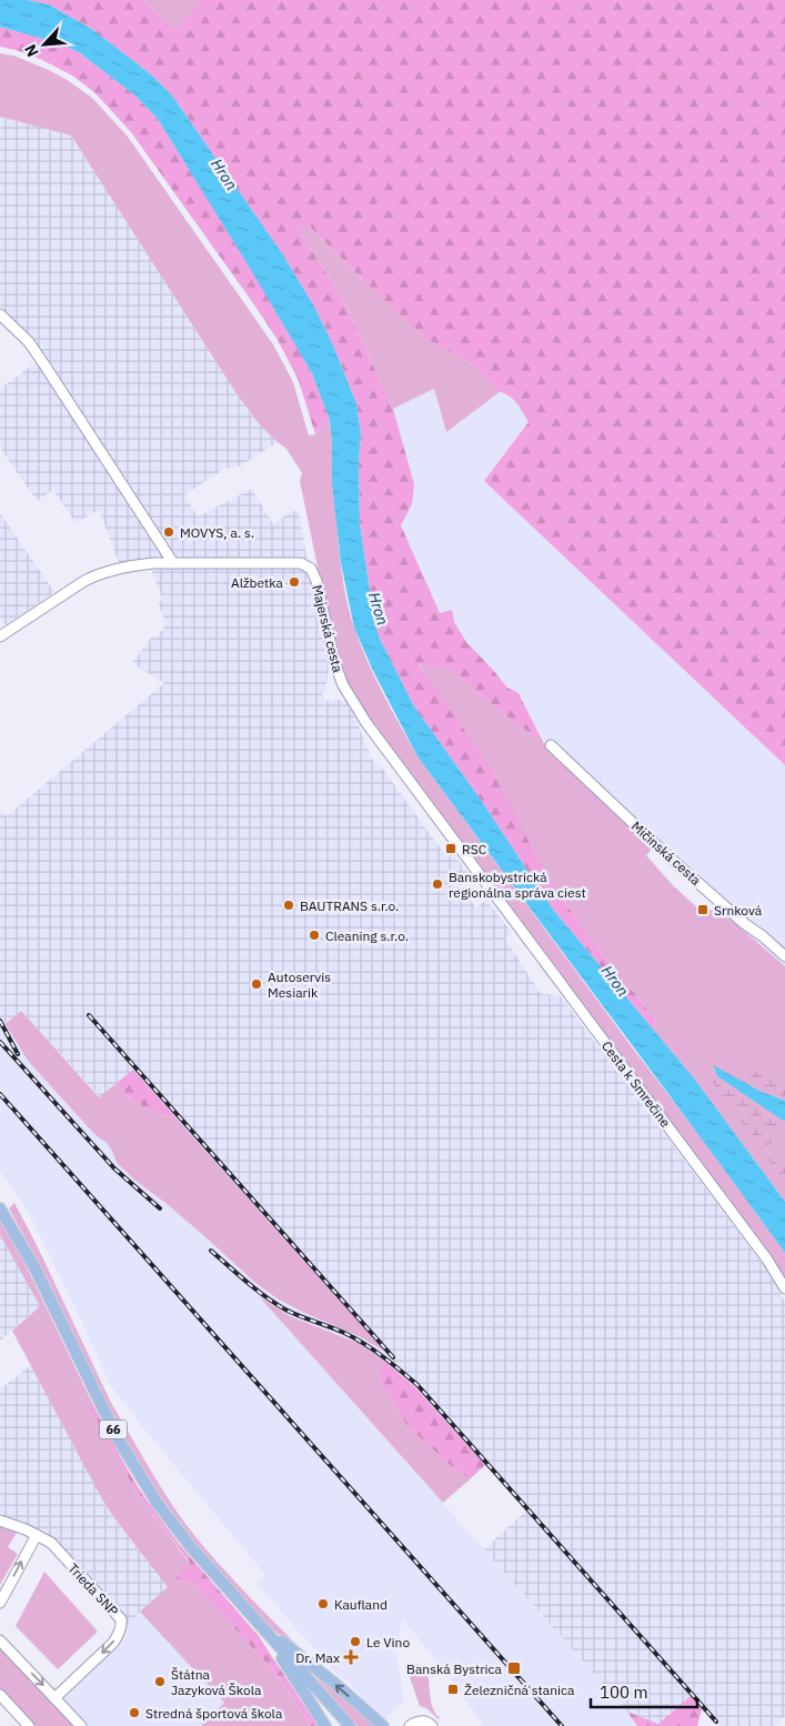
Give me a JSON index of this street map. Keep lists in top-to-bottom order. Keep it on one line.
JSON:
{"streets":{"main road":["66"],"street":["Majerská cesta","Mičinská cesta","Cesta k Smrečine","Trieda SNP"]},"crossings":[["Majerská cesta","Cesta k Smrečine"]],"water":["Hron"],"places":{"other":["MOVYS, a. s.","Alžbetka","Banskobystrická regionálna správa ciest","BAUTRANS s.r.o.","Cleaning s.r.o.","Autoservis Mesiarik","Kaufland","Le Vino","Štátna Jazyková Škola","Stredná športová škola"],"transit":["RSC","Srnková","Banská Bystrica","Železničná stanica"],"health":["Dr. Max"]},"scale_bar":"100 m","north":"bottom left"}
